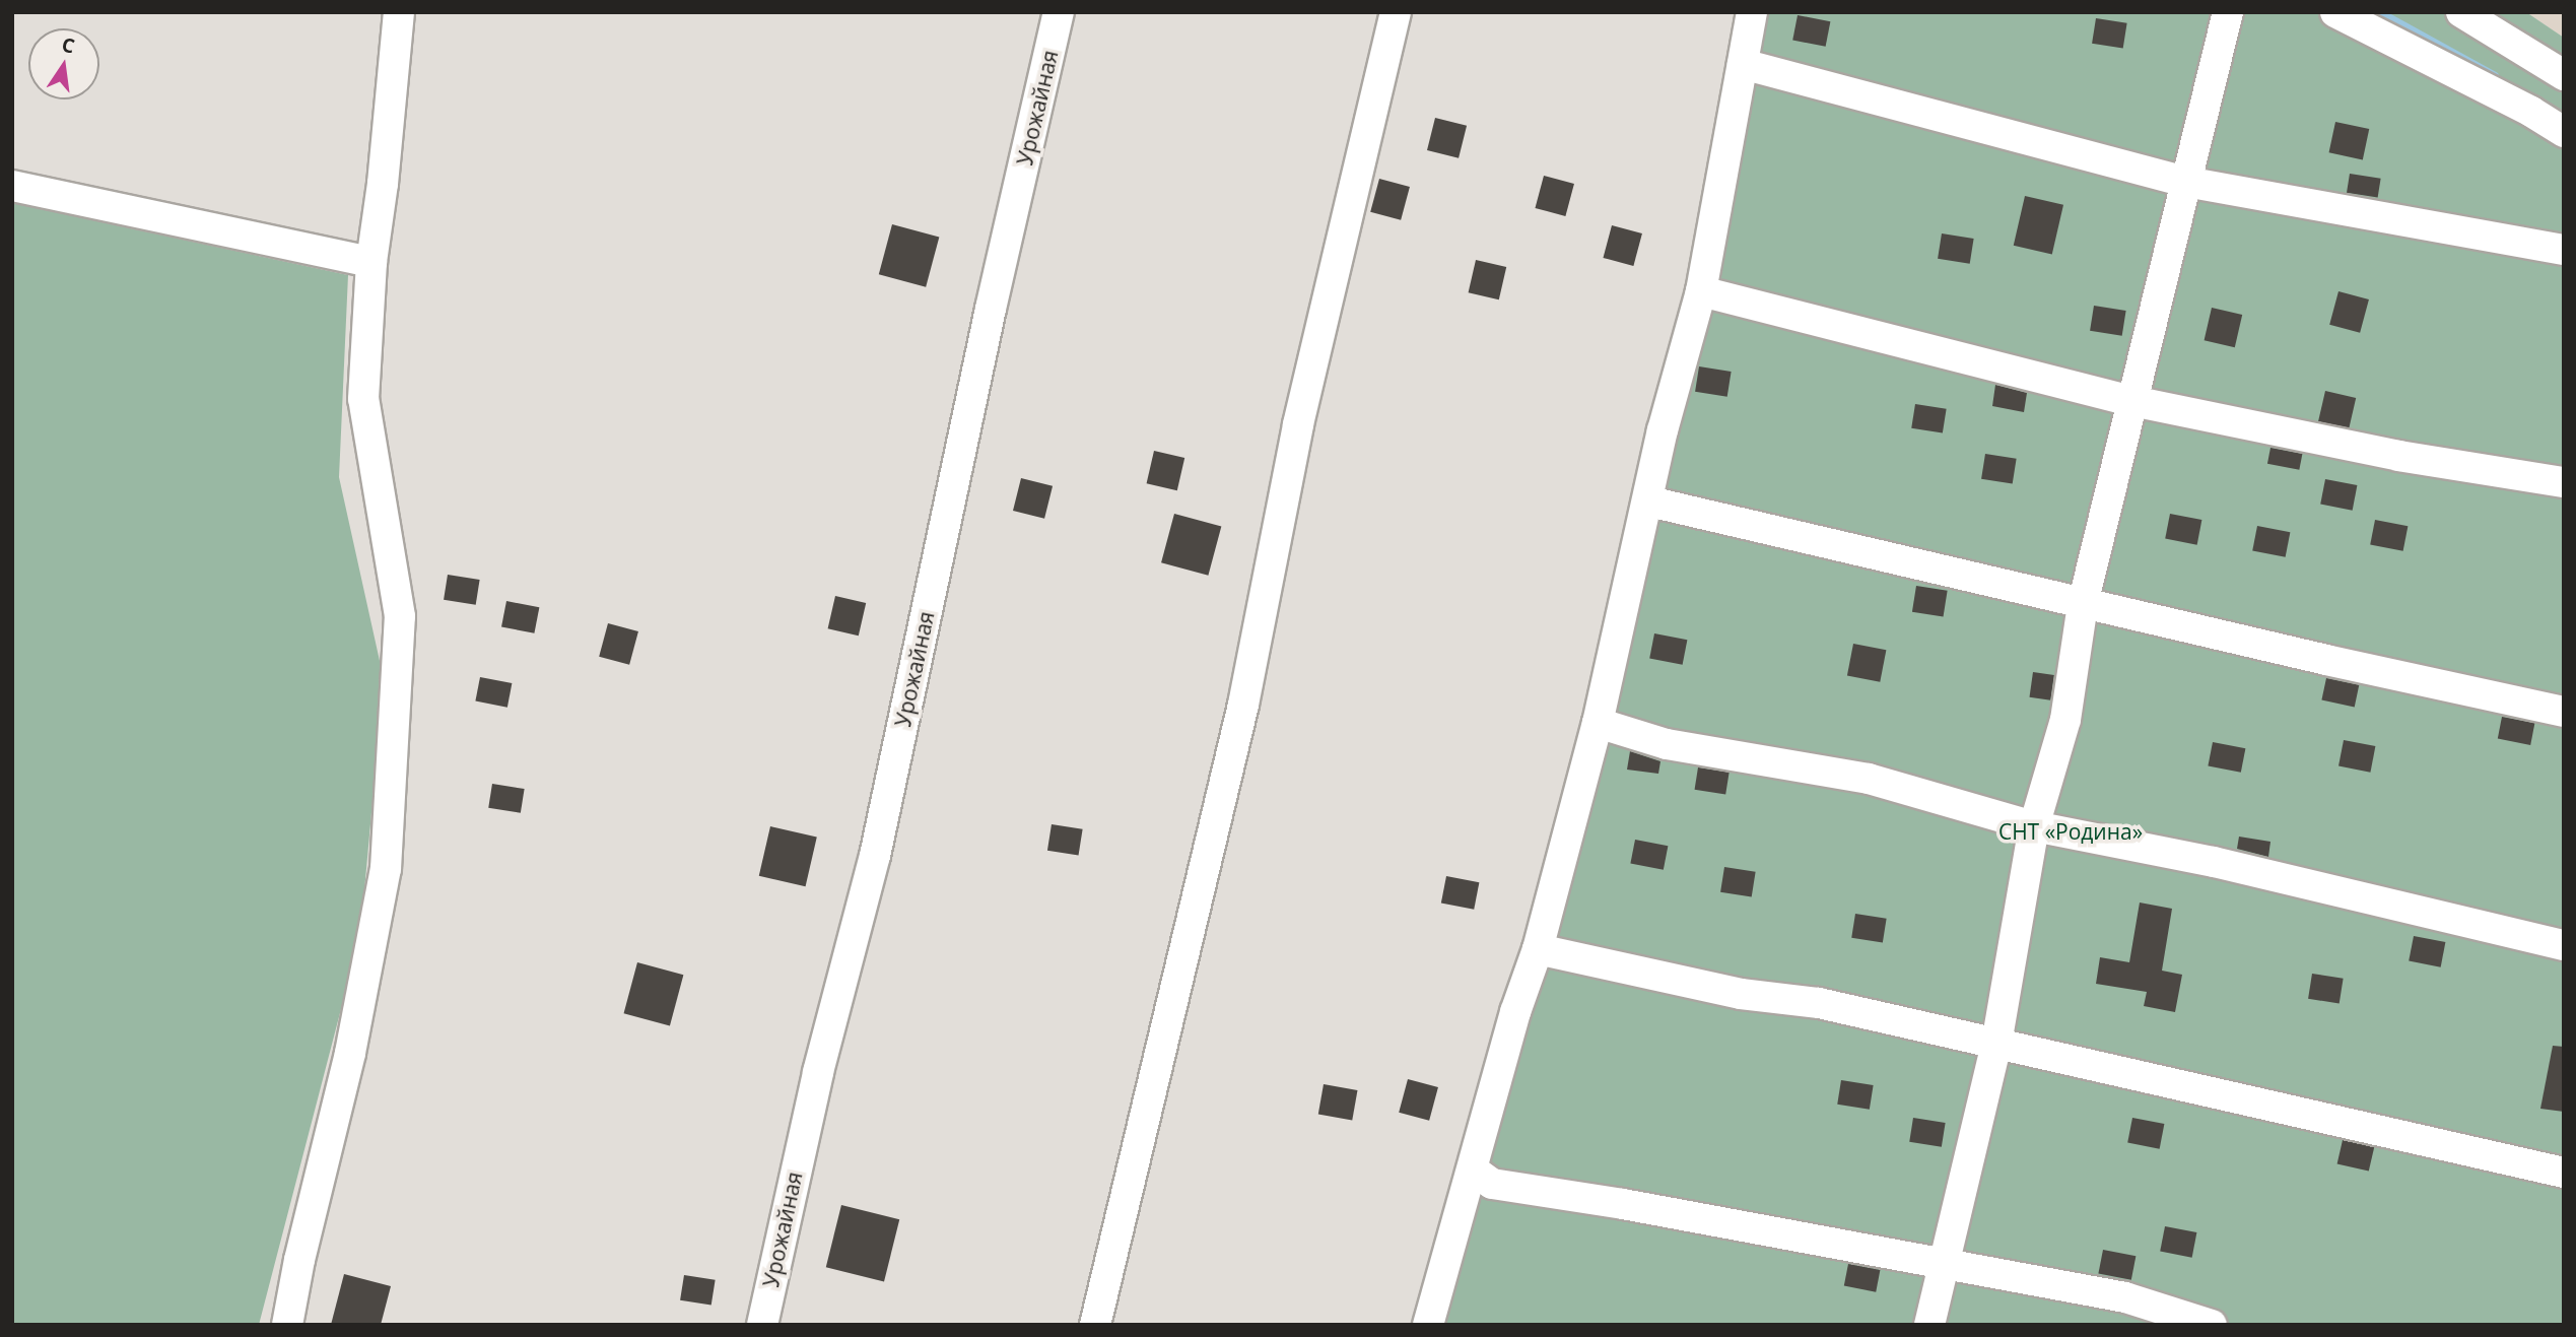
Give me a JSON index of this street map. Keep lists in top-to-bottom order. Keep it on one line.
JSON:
{"streets":{"street":["Урожайная"]},"parks":["СНТ «Родина»"],"north":"top"}
